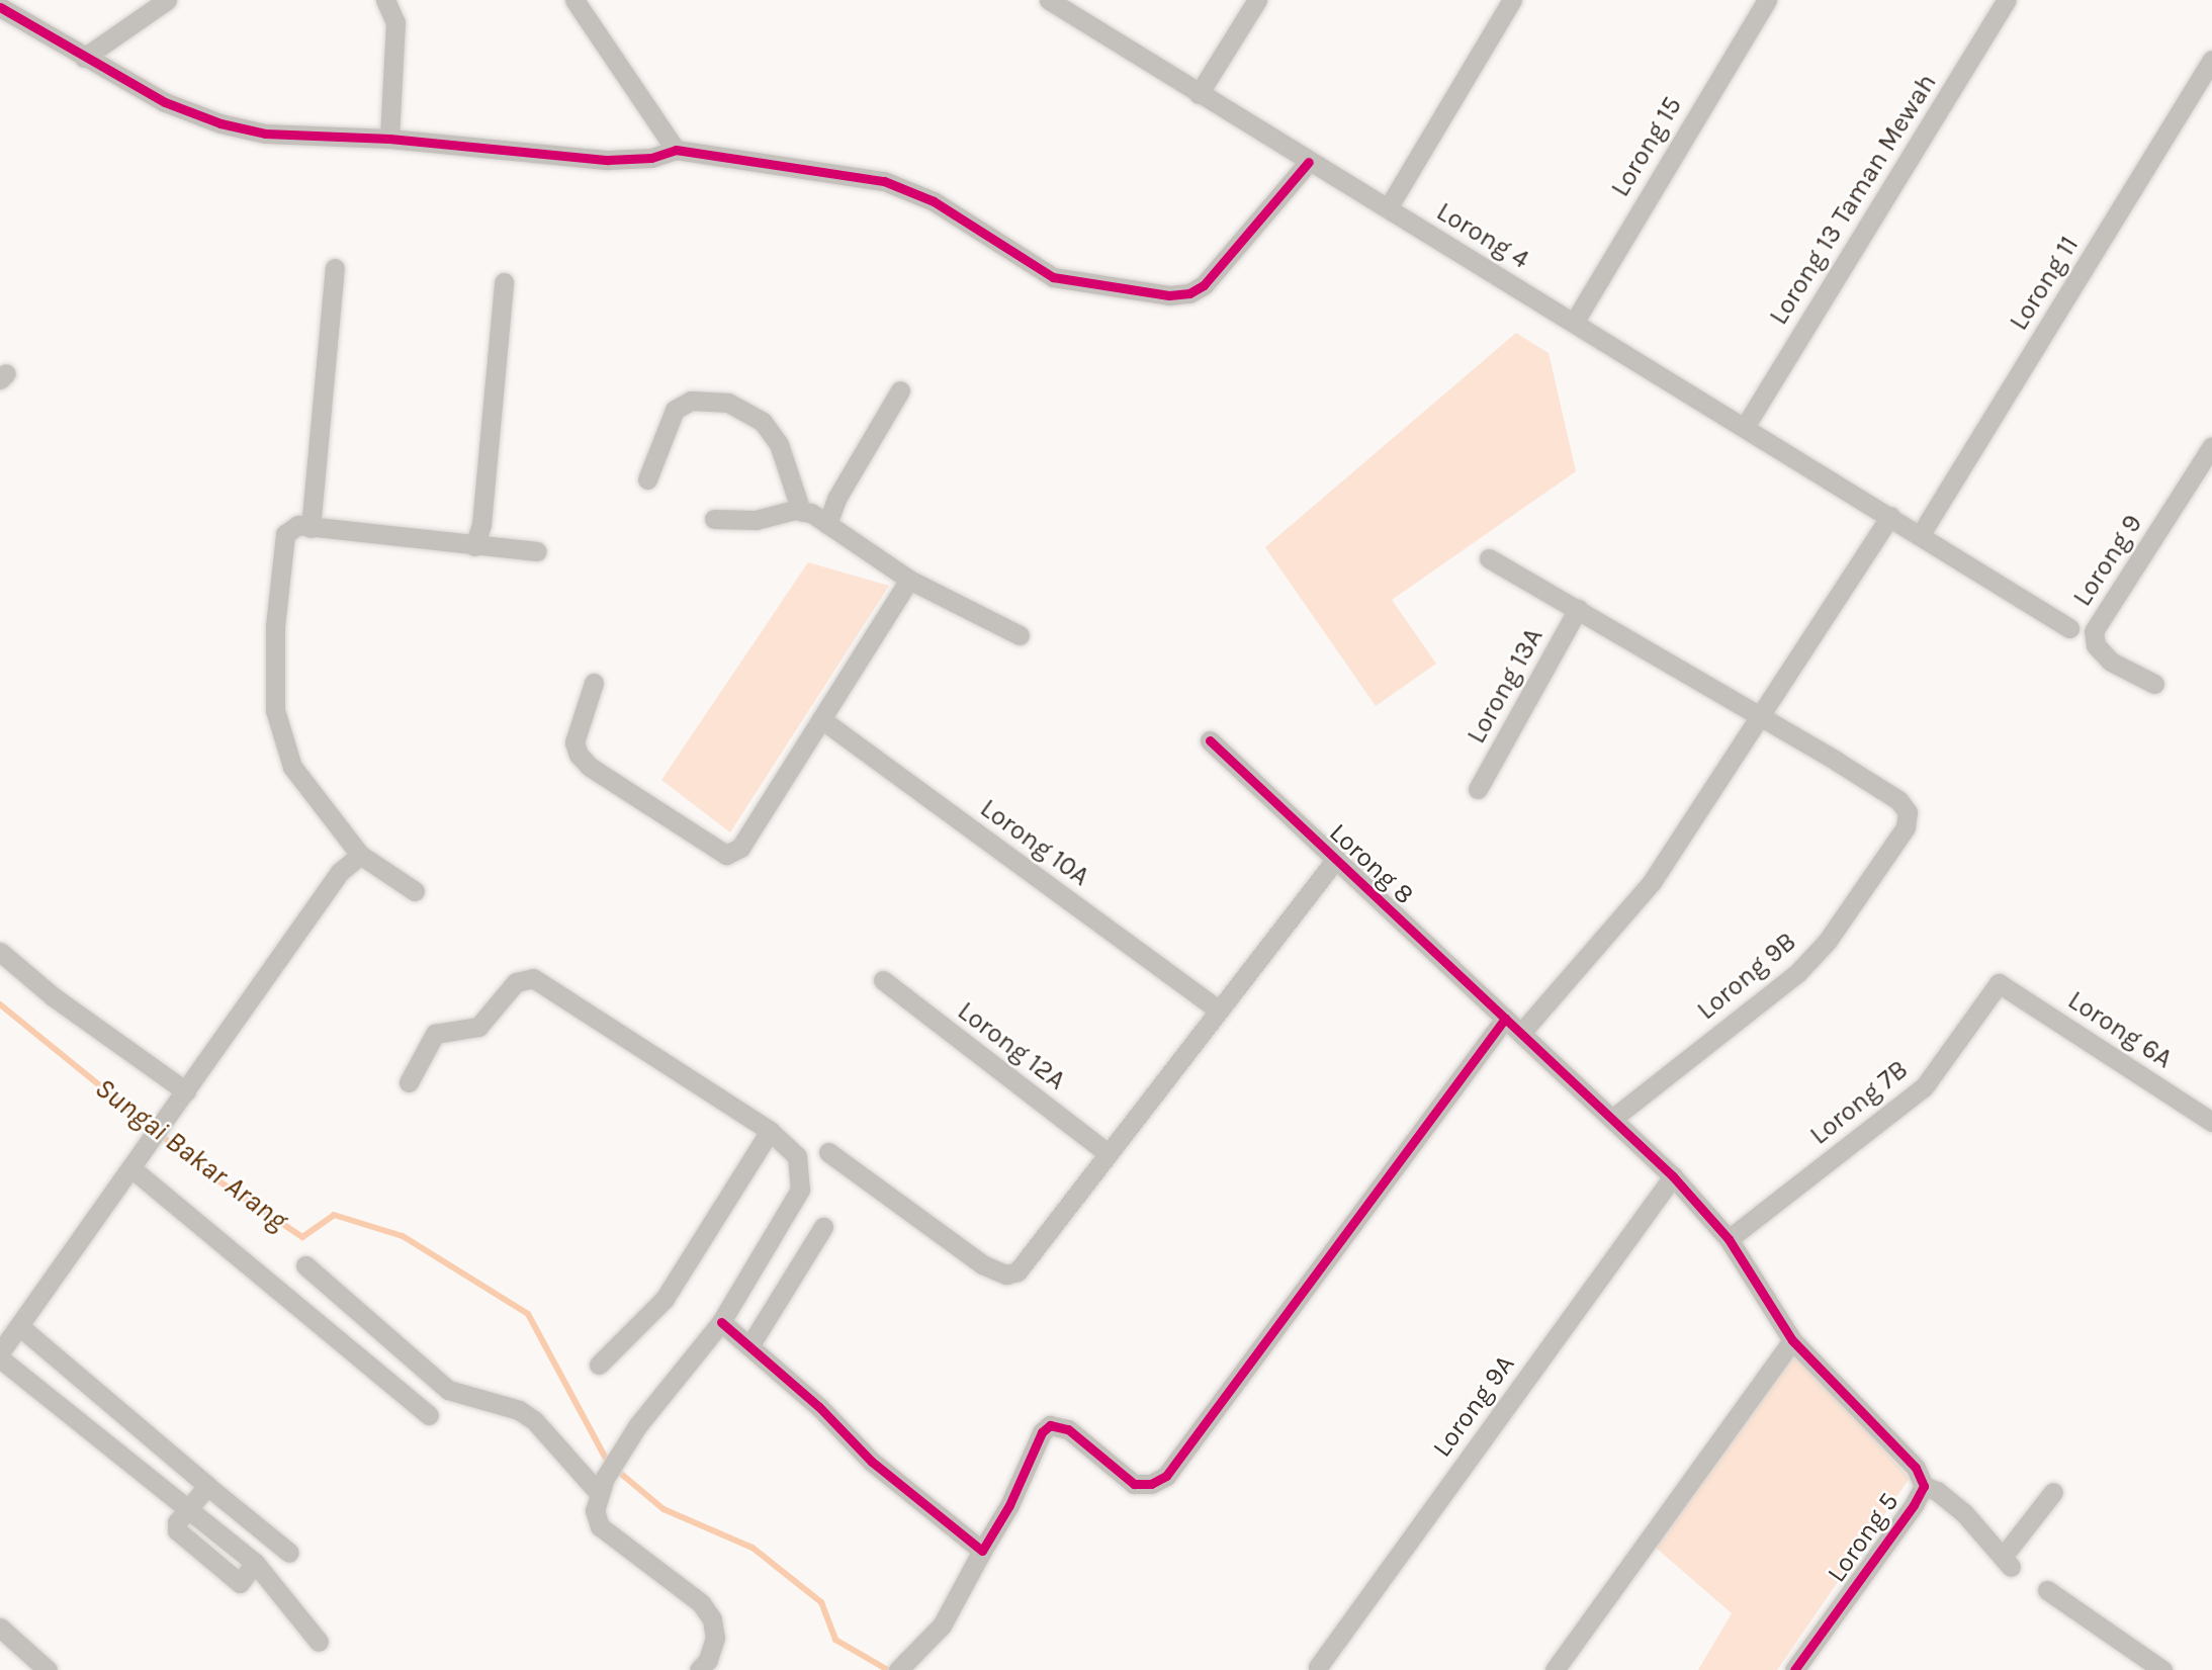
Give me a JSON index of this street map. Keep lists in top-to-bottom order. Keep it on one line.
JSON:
{"streets":{"street":["Lorong 15","Lorong 13 Taman Mewah","Lorong 4","Lorong 11","Lorong 9","Lorong 13A","Lorong 10A","Lorong 8","Lorong 9B","Lorong 6A","Lorong 12A","Lorong 7B","Lorong 9A","Lorong 5"]},"crossings":[["Lorong 15","Lorong 4"],["Lorong 13 Taman Mewah","Lorong 4"],["Lorong 4","Lorong 11"],["Lorong 8","Lorong 9B"],["Lorong 8","Lorong 9A"],["Lorong 8","Lorong 5"],["Lorong 6A","Lorong 7B"],["Lorong 7B","Lorong 5"],["Lorong 9A","Lorong 5"]],"water":["Sungai Bakar Arang"]}
